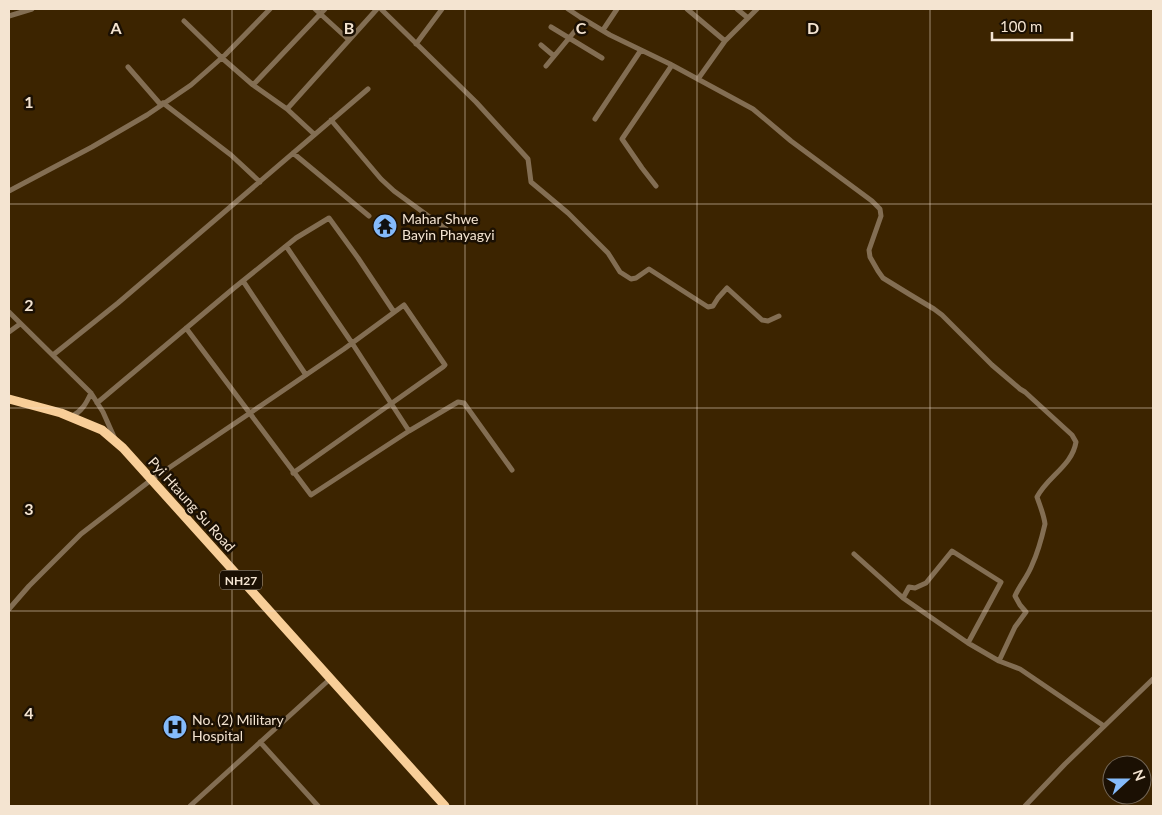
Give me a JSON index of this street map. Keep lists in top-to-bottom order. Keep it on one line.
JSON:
{"streets":{"highway":["Pyi Htaung Su Road","NH27"]},"places":{"temple":["Mahar Shwe Bayin Phayagyi"],"hospital":["No. (2) Military Hospital"]},"scale_bar":"100 m","north":"right","grid":{"columns":["A","B","C","D"],"rows":["1","2","3","4"]}}
